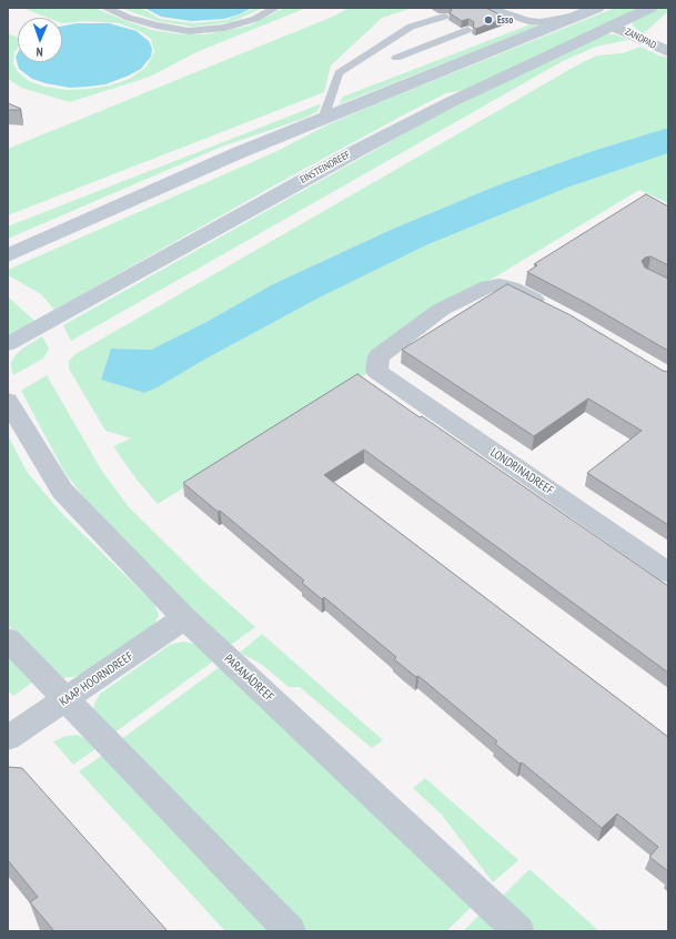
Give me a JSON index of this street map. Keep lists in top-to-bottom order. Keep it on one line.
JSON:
{"streets":{"main road":["EINSTEINDREEF"],"street":["ZANDPAD","LONDRINADREEF","PARANÁDREEF","KAAP HOORNDREEF"]},"crossings":[["ZANDPAD","EINSTEINDREEF"],["PARANÁDREEF","KAAP HOORNDREEF"]],"places":["Esso"],"north":"bottom"}
